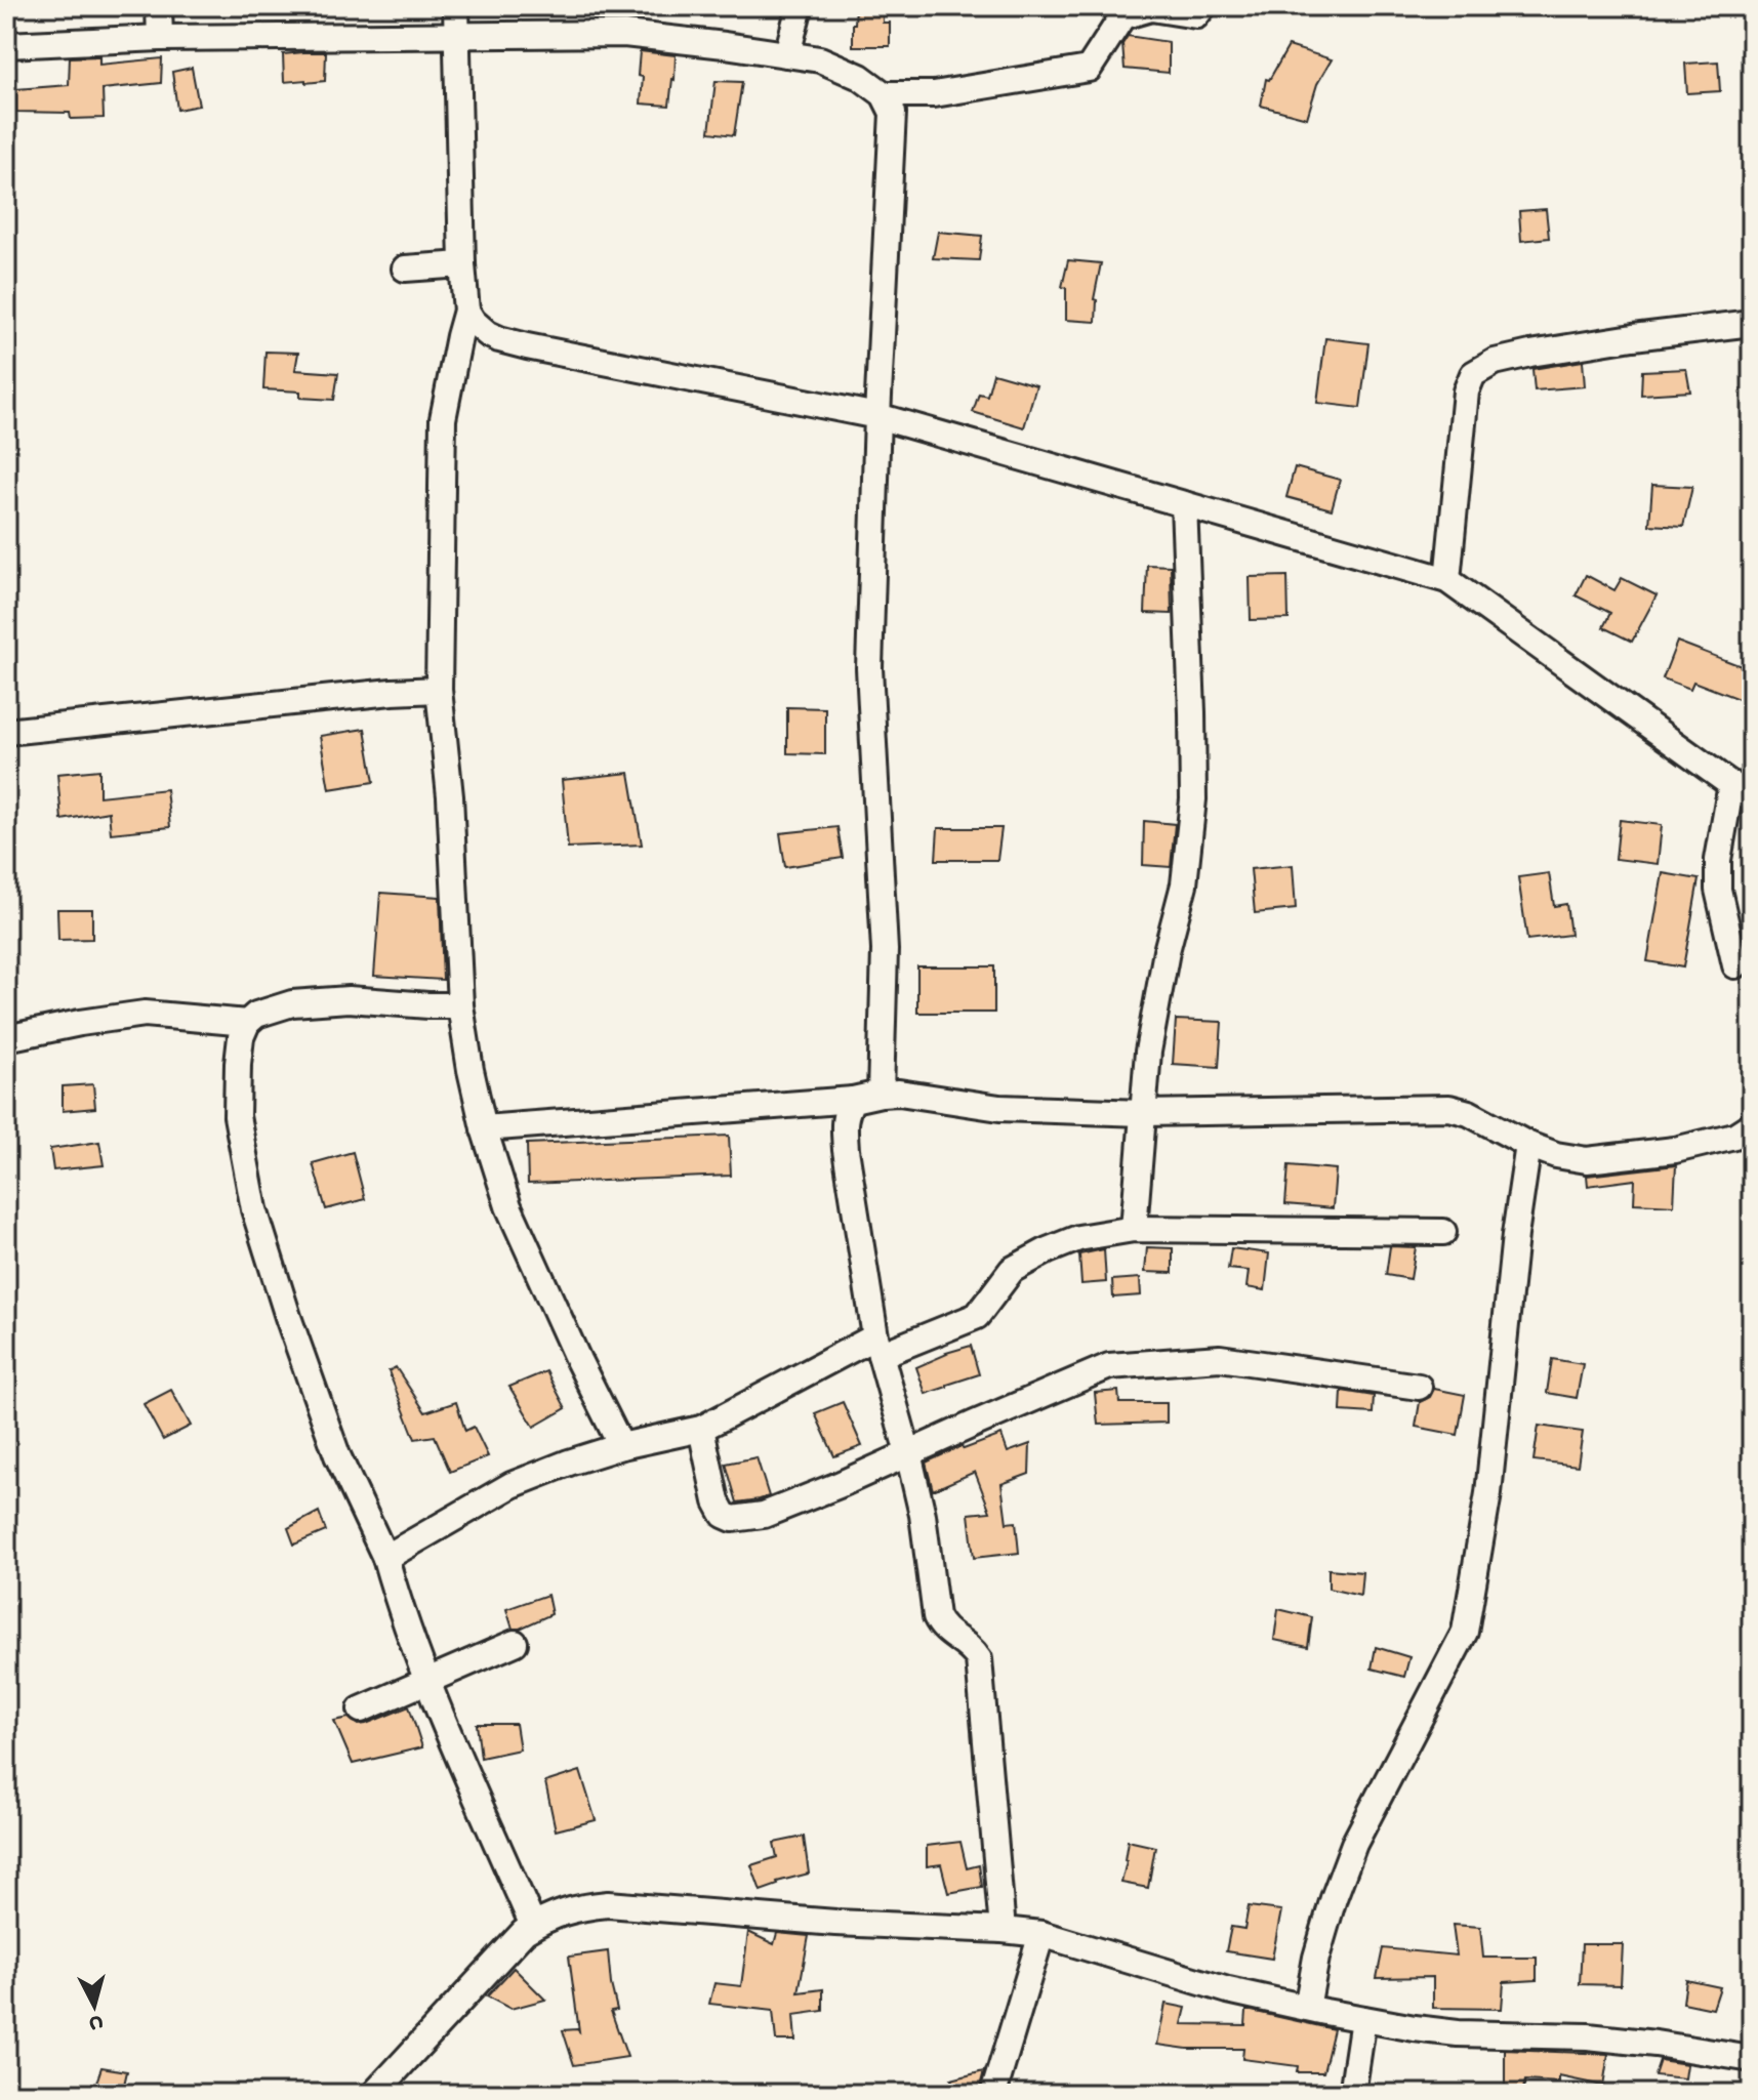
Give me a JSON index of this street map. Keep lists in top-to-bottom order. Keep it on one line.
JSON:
{"north":"bottom"}
